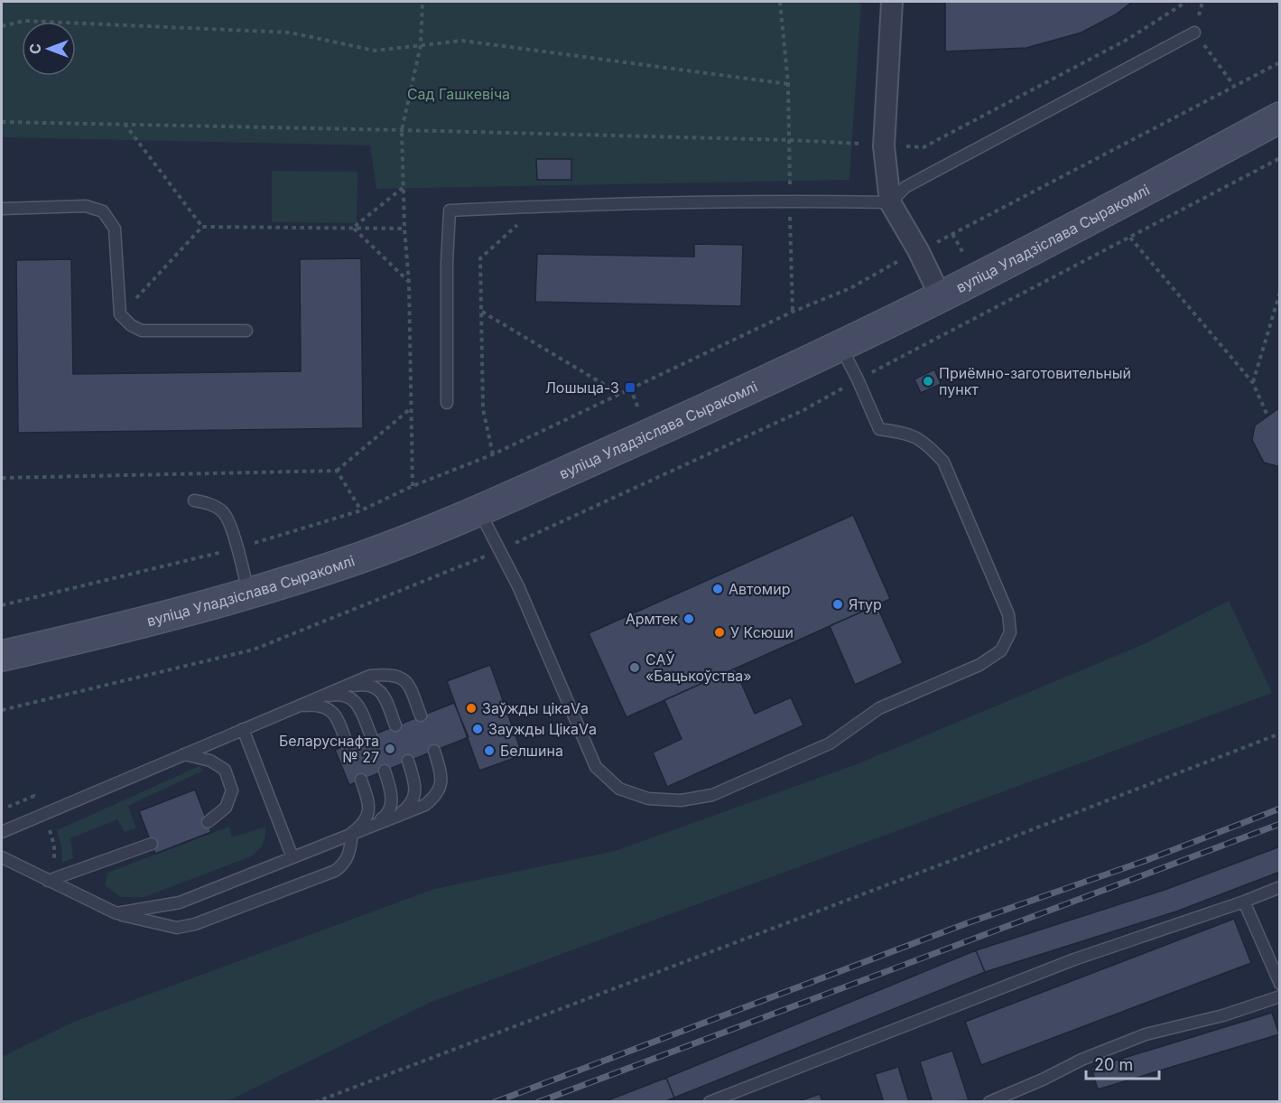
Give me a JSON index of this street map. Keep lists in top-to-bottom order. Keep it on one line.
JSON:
{"streets":{"street":["вуліца Уладзіслава Сыракомлі"]},"parks":["Сад Гашкевіча"],"places":{"other":["Приёмно-заготовительный пункт","Автомир","Ятур","Армтек","У Ксюши","САЎ «Бацькоўства»","Заўжды цікаVа","Заужды ЦікаVа","Беларуснафта № 27","Белшина"],"transit":["Лошыца-3"]},"scale_bar":"20 m","north":"left"}
